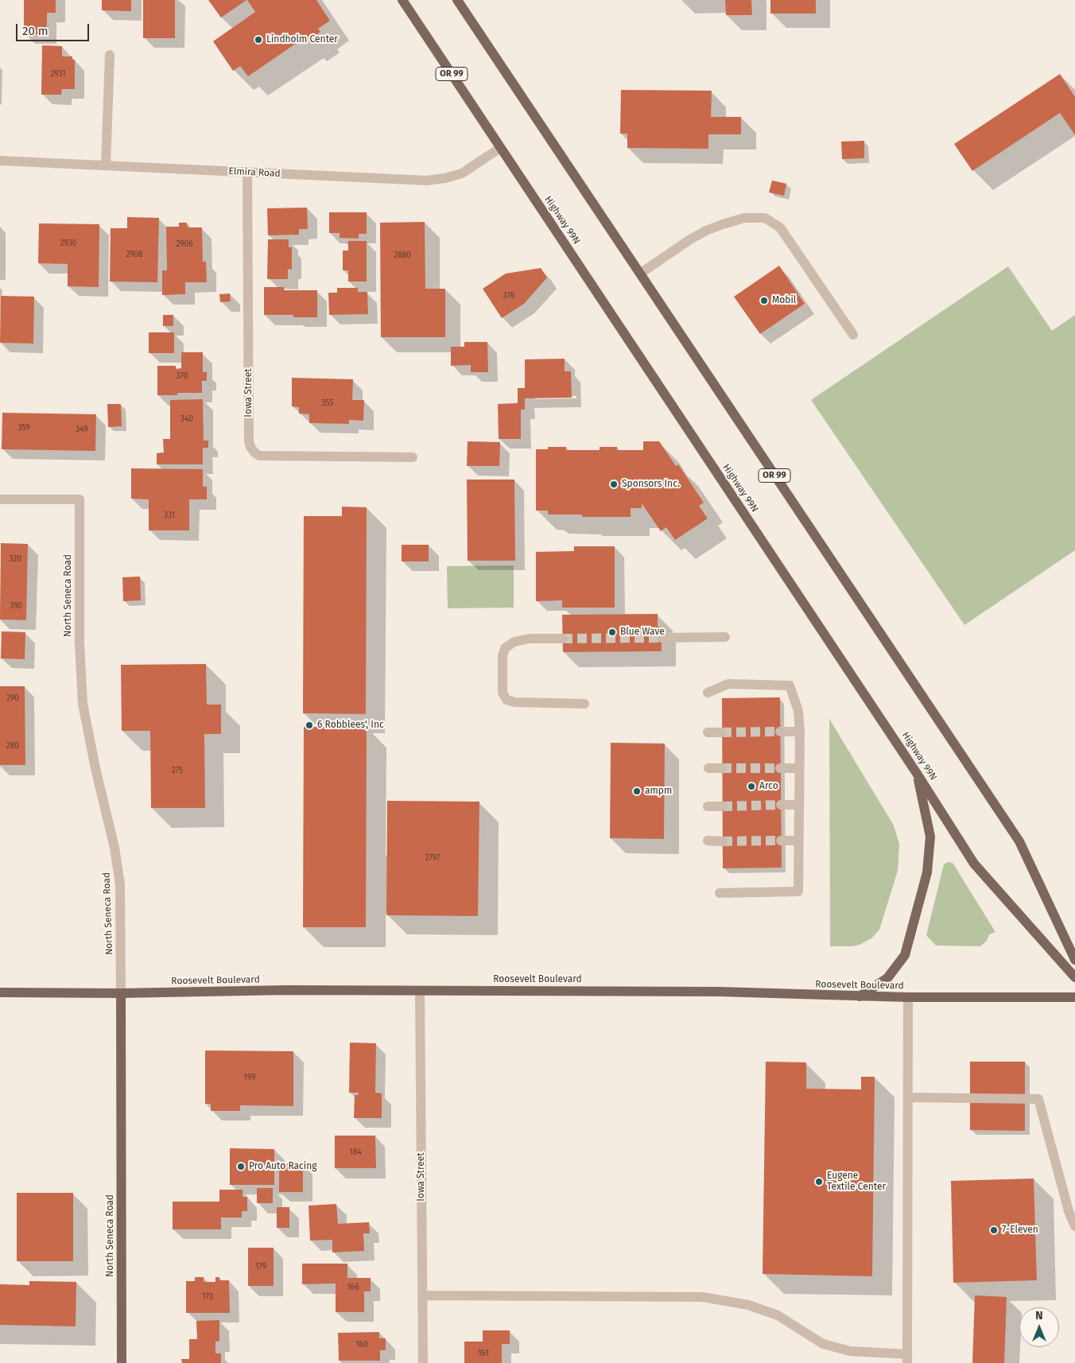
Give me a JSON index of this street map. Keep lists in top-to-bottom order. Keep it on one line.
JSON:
{"streets":{"main road":["OR 99","Highway 99N","North Seneca Road","Roosevelt Boulevard"],"street":["Elmira Road","Iowa Street"]},"crossings":[["Elmira Road","Highway 99N"],["Elmira Road","Iowa Street"],["Iowa Street","Roosevelt Boulevard"],["North Seneca Road","Roosevelt Boulevard"]],"places":["Lindholm Center","Mobil","Sponsors Inc.","Blue Wave","6 Robblees', Inc","Arco","ampm","Pro Auto Racing","Eugene Textile Center","7-Eleven"],"house_numbers":["2931","2930","2906","2908","2880","376","370","355","340","359","349","331","320","310","290","280","275","2797","199","184","179","166","173","160","161"],"scale_bar":"20 m","north":"top"}
